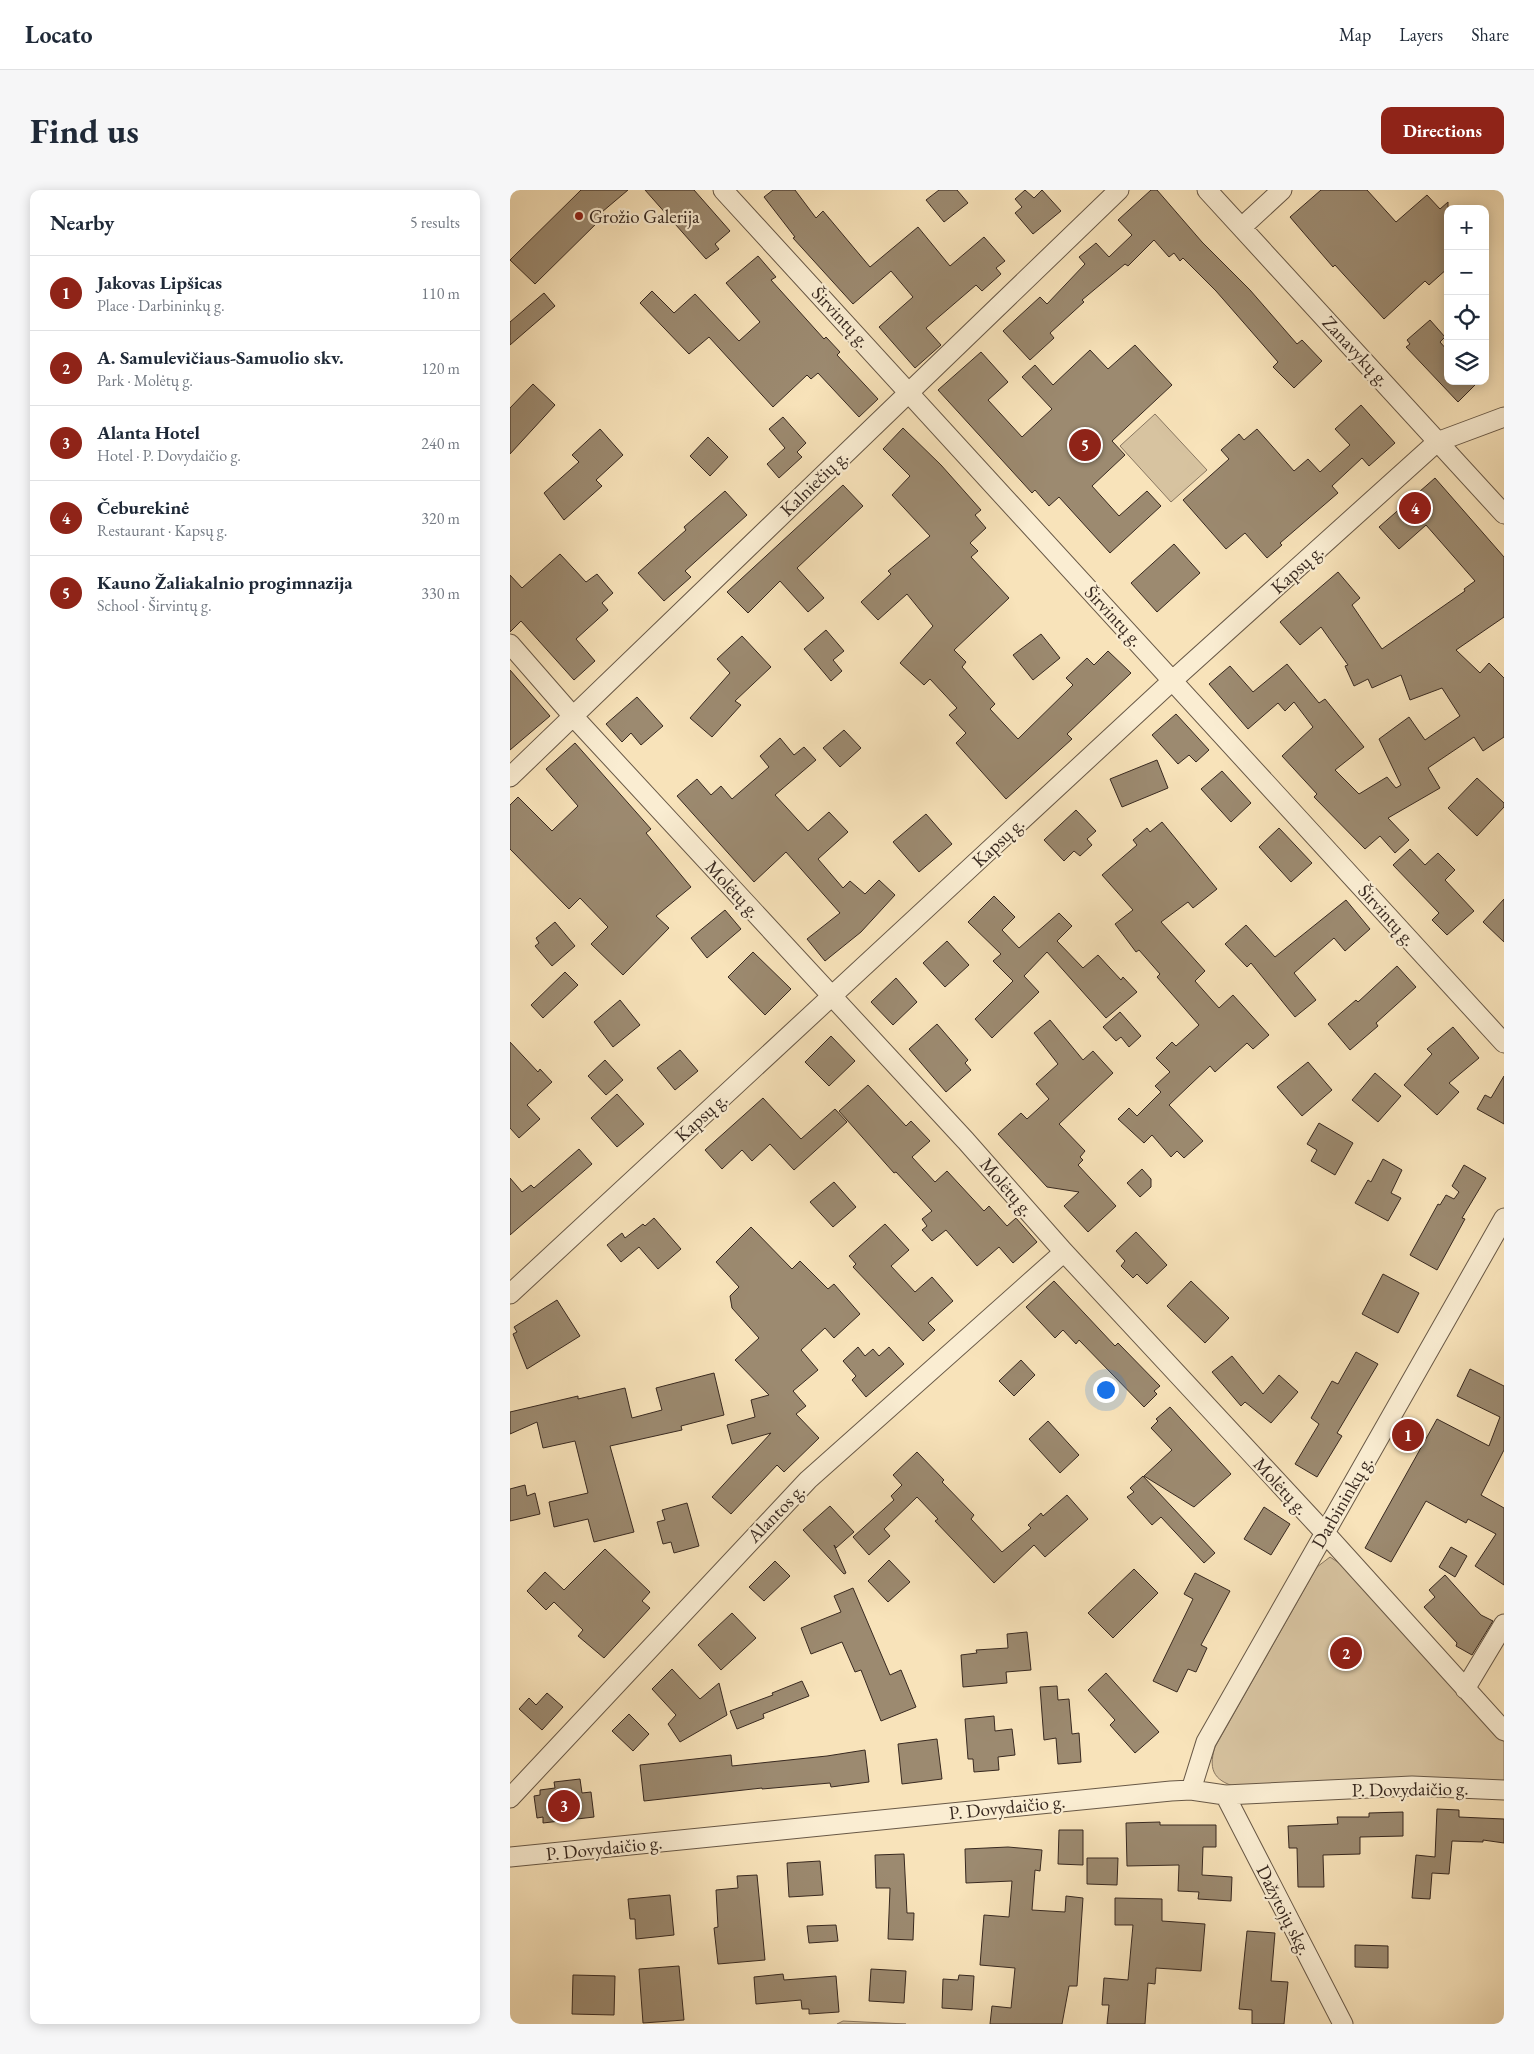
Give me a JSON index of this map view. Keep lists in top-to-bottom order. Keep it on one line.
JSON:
{"streets":{"street":["Širvintų g.","Zanavykų g.","Kalniečių g.","Kapsų g.","Molėtų g.","Darbininkų g.","Alantos g.","P. Dovydaičio g.","Dažytojų skg."]},"crossings":[["Širvintų g.","Kalniečių g."],["Širvintų g.","Kapsų g."],["Zanavykų g.","Kapsų g."],["Kalniečių g.","Molėtų g."],["Kapsų g.","Molėtų g."],["Molėtų g.","Darbininkų g."],["Molėtų g.","Alantos g."],["Darbininkų g.","P. Dovydaičio g."],["P. Dovydaičio g.","Dažytojų skg."]],"places":["Grožio Galerija"],"page":{"header":"Locato","nav":["Map","Layers","Share"],"buttons":"Directions","title":"Find us","heading":["Nearby","5 results"],"map_buttons":["+","−"],"list":[{"mark":"1","name":"Jakovas Lipšicas","note":"Place · Darbininkų g.","value":"110 m"},{"mark":"2","name":"A. Samulevičiaus-Samuolio skv.","note":"Park · Molėtų g.","value":"120 m"},{"mark":"3","name":"Alanta Hotel","note":"Hotel · P. Dovydaičio g.","value":"240 m"},{"mark":"4","name":"Čeburekinė","note":"Restaurant · Kapsų g.","value":"320 m"},{"mark":"5","name":"Kauno Žaliakalnio progimnazija","note":"School · Širvintų g.","value":"330 m"}],"pins":["5","4","1","2","3"]}}
